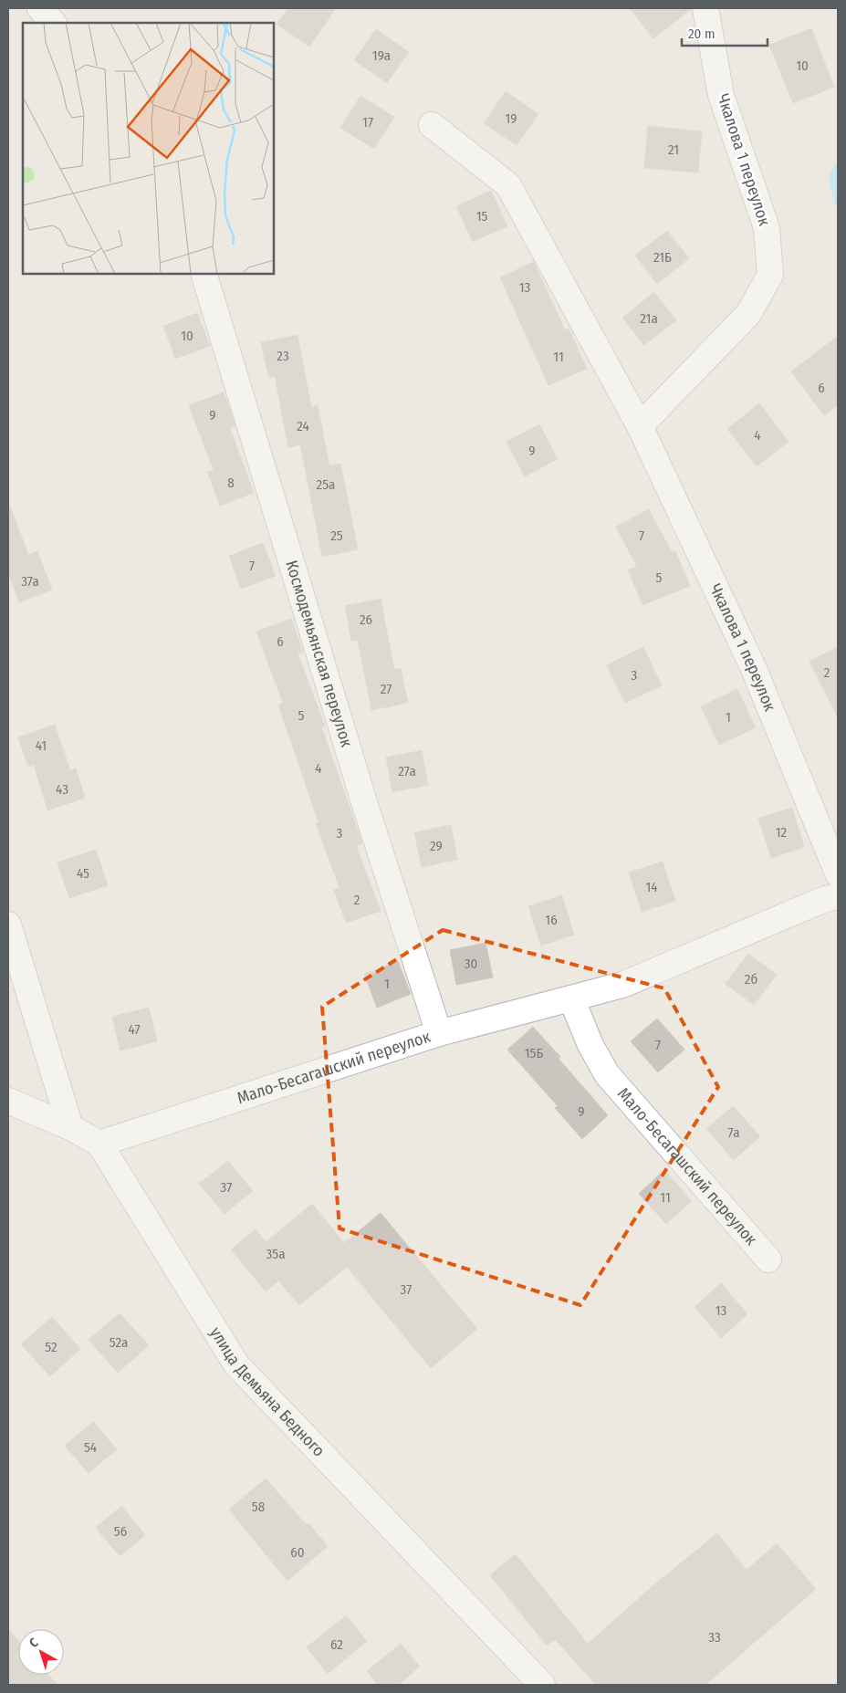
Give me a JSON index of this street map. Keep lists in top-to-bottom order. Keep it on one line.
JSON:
{"streets":{"street":["Чкалова 1 переулок","Космодемьянская переулок","Мало-Бесагашский переулок","улица Демьяна Бедного"]},"crossings":[["Космодемьянская переулок","Мало-Бесагашский переулок"],["Мало-Бесагашский переулок","улица Демьяна Бедного"]],"house_numbers":["19а","10","19","17","21","15","21Б","13","21a","10","23","11","6","9","24","4","9","8","25a","25","7","7","5","37а","26","6","2","3","27","5","1","41","4","27a","43","12","3","29","45","14","2","16","30","2б","1","47","7","15Б","9","7a","37","11","35а","37","13","52а","52","54","58","56","60","33","62"],"scale_bar":"20 m","north":"top left"}
